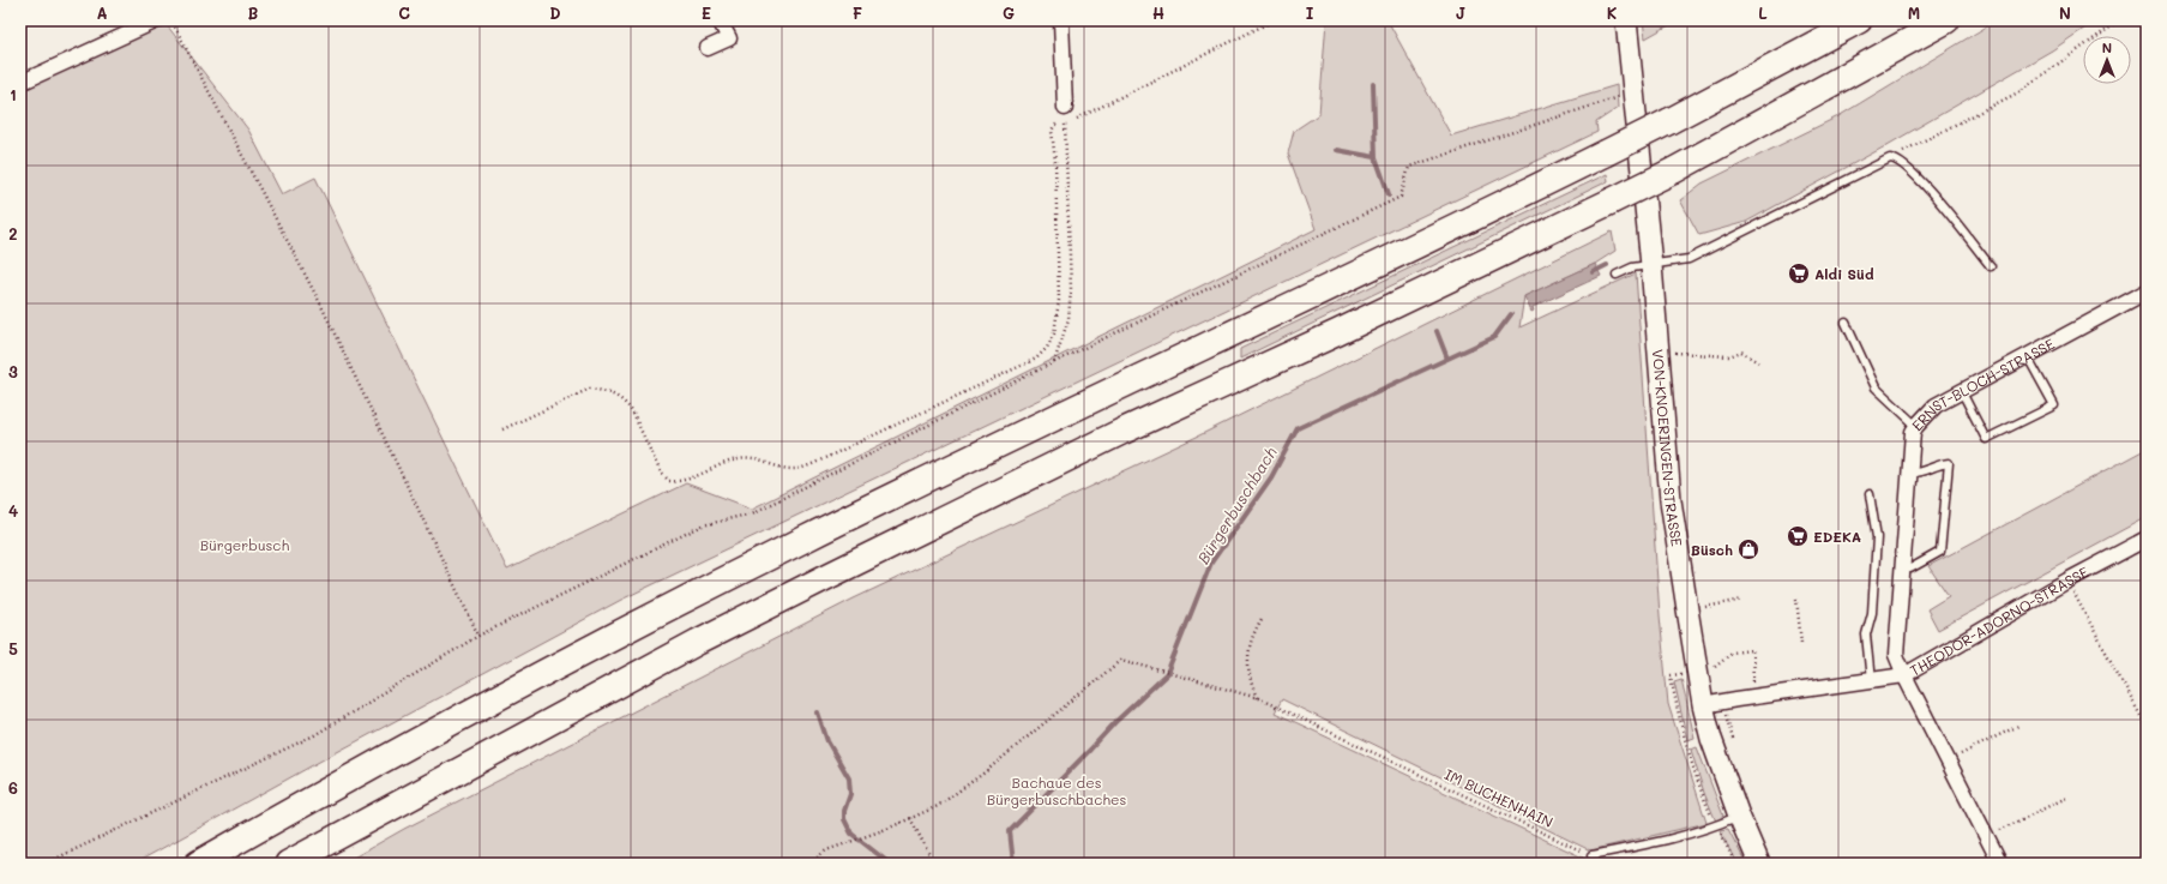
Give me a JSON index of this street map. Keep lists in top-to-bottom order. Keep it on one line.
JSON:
{"streets":{"main road":["VON-KNOERINGEN-STRASSE"],"street":["ERNST-BLOCH-STRASSE","THEODOR-ADORNO-STRASSE"],"path":["IM BUCHENHAIN"]},"crossings":[["ERNST-BLOCH-STRASSE","THEODOR-ADORNO-STRASSE"],["VON-KNOERINGEN-STRASSE","THEODOR-ADORNO-STRASSE"]],"water":["Bürgerbuschbach"],"parks":["Bürgerbusch","Bachaue des Bürgerbuschbaches"],"places":{"supermarket":["Aldi Süd","EDEKA"],"shop":["Büsch"]},"north":"top","grid":{"columns":["A","B","C","D","E","F","G","H","I","J","K","L","M","N"],"rows":["1","2","3","4","5","6"]}}
